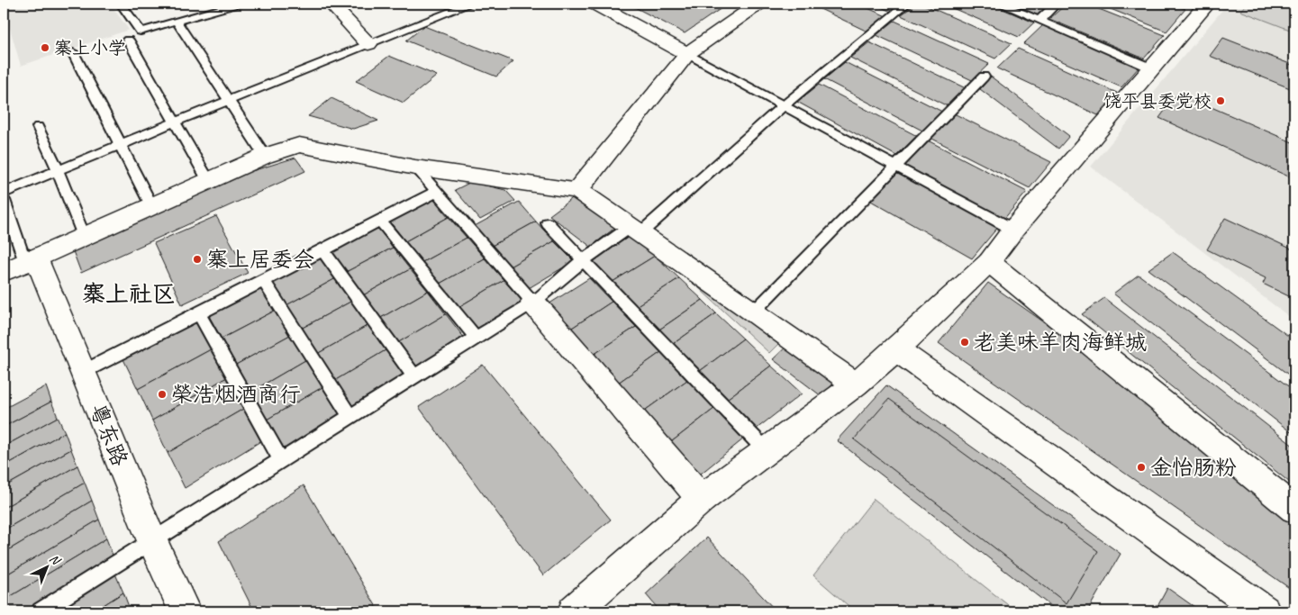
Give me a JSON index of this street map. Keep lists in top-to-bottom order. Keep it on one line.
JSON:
{"streets":{"street":["粤东路"]},"districts":["寨上社区"],"places":["寨上小学","饶平县委党校","寨上居委会","老美味羊肉海鲜城","榮浩烟酒商行","金怡肠粉"],"north":"top right"}
